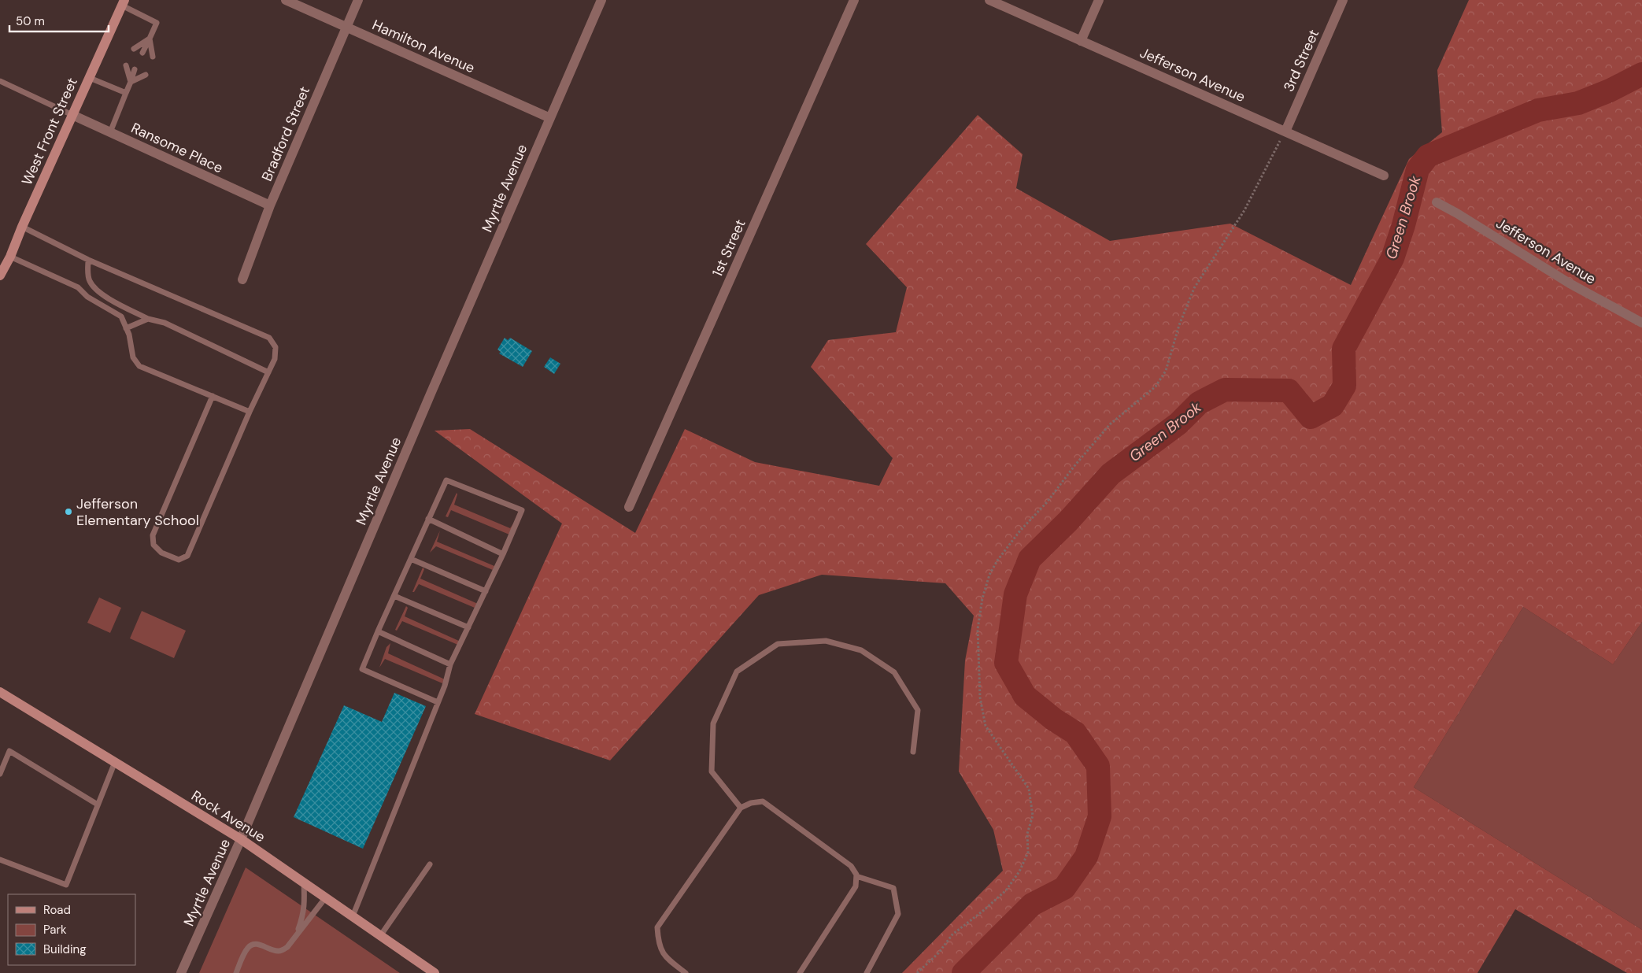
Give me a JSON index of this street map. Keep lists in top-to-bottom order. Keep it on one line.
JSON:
{"streets":{"street":["Hamilton Avenue","3rd Street","Jefferson Avenue","West Front Street","Bradford Street","Ransome Place","Myrtle Avenue","1st Street","Rock Avenue"]},"crossings":[["Hamilton Avenue","Bradford Street"],["Hamilton Avenue","Myrtle Avenue"],["3rd Street","Jefferson Avenue"],["West Front Street","Ransome Place"],["Bradford Street","Ransome Place"],["Myrtle Avenue","Rock Avenue"]],"water":["Green Brook"],"places":["Jefferson Elementary School"],"legend":["Road","Park","Building"],"scale_bar":"50 m"}
